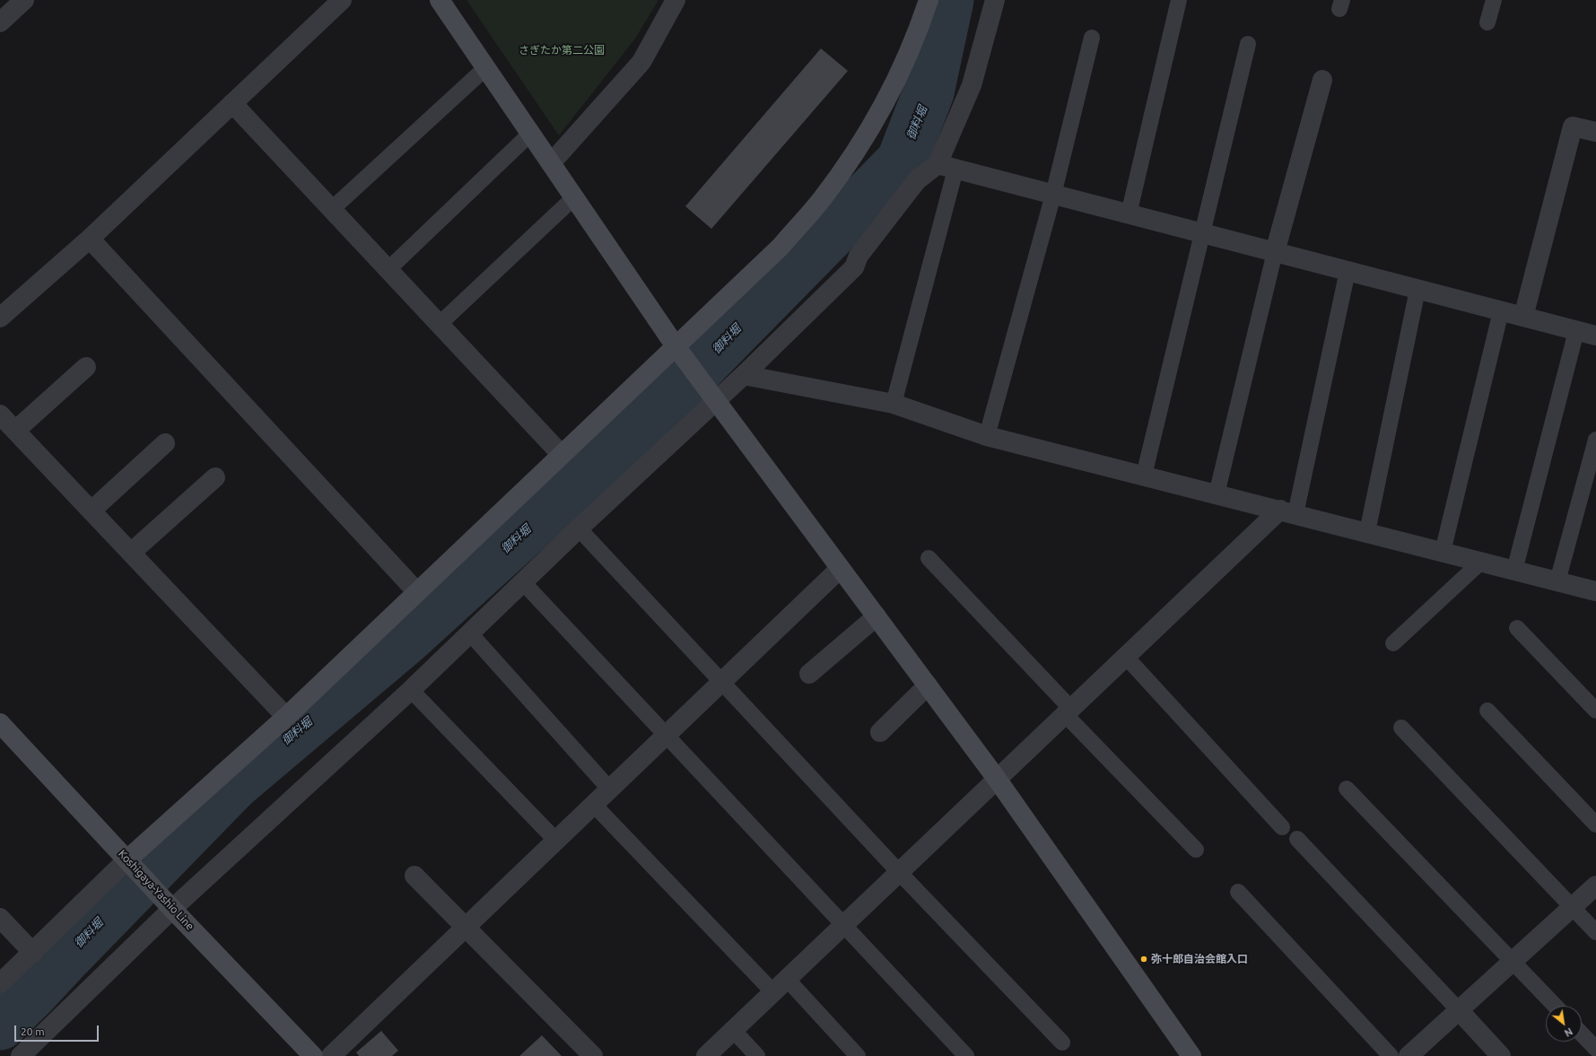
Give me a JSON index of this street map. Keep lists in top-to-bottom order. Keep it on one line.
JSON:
{"streets":{"street":["Koshigaya-Yashio Line"]},"water":["御料堀"],"parks":["さぎたか第二公園"],"places":["弥十郎自治会館入口"],"scale_bar":"20 m","north":"bottom right"}
